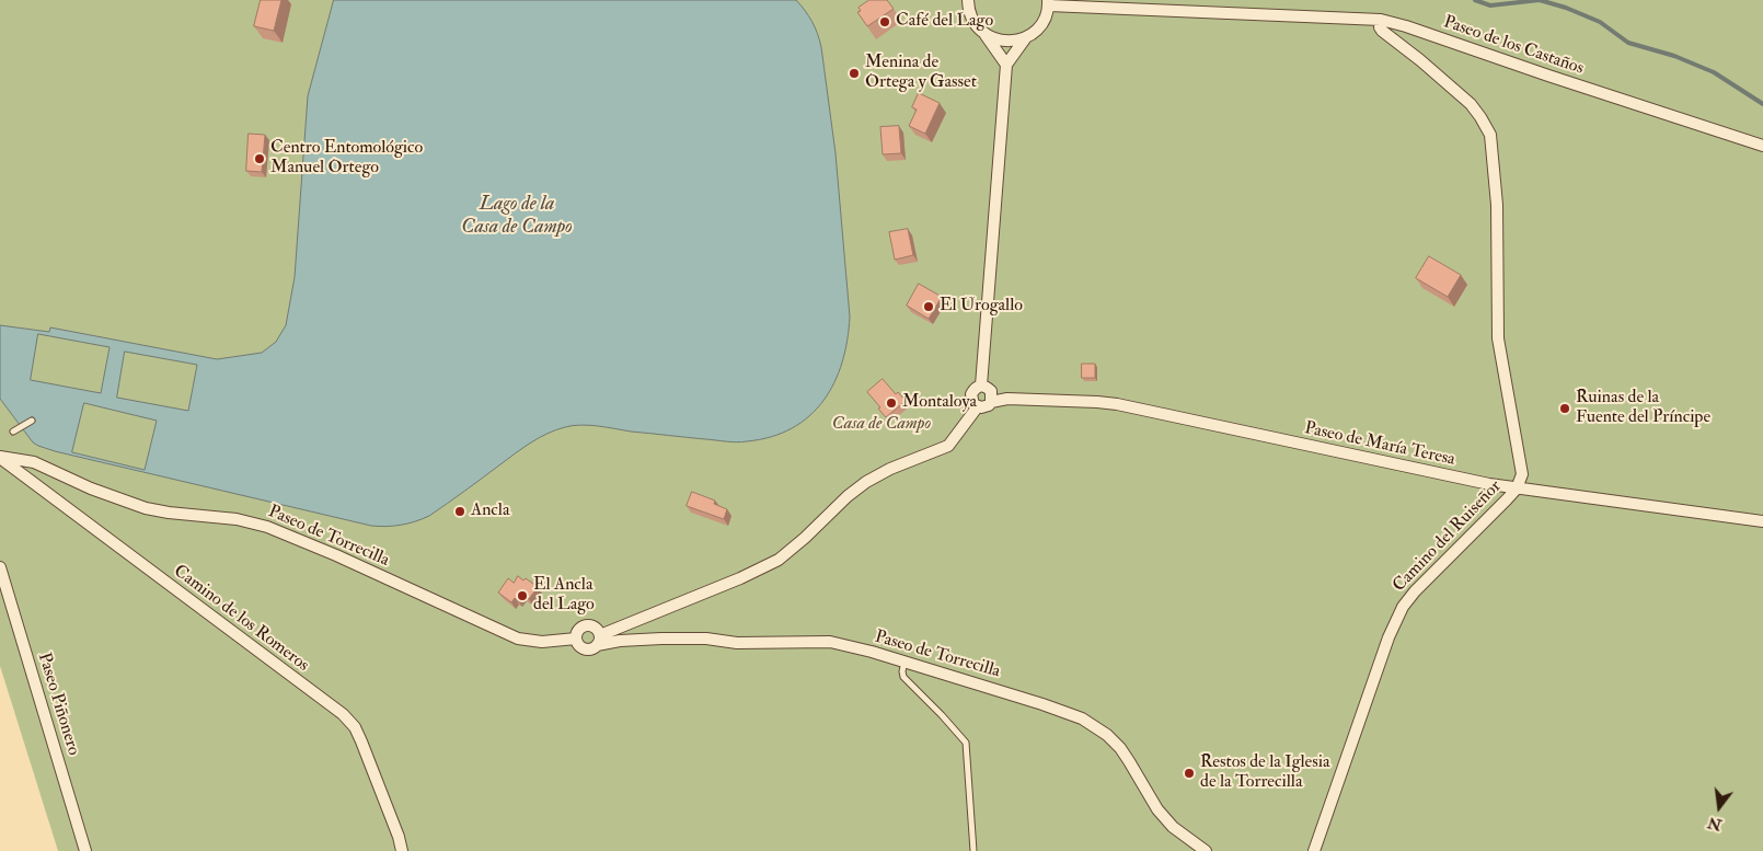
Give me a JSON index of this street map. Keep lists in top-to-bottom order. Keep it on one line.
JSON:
{"streets":{"street":["Paseo de los Castaños","Paseo de María Teresa","Paseo de Torrecilla","Camino del Ruiseñor","Camino de los Romeros","Paseo Piñonero"]},"crossings":[["Paseo de los Castaños","Camino del Ruiseñor"],["Paseo de María Teresa","Camino del Ruiseñor"],["Paseo de Torrecilla","Camino de los Romeros"]],"water":["Lago de la Casa de Campo"],"parks":["Casa de Campo"],"places":["Café del Lago","Menina de Ortega y Gasset","Centro Entomológico Manuel Ortego","El Urogallo","Montaloya","Ruinas de la Fuente del Príncipe","Ancla","El Ancla del Lago","Restos de la Iglesia de la Torrecilla"],"north":"bottom"}
